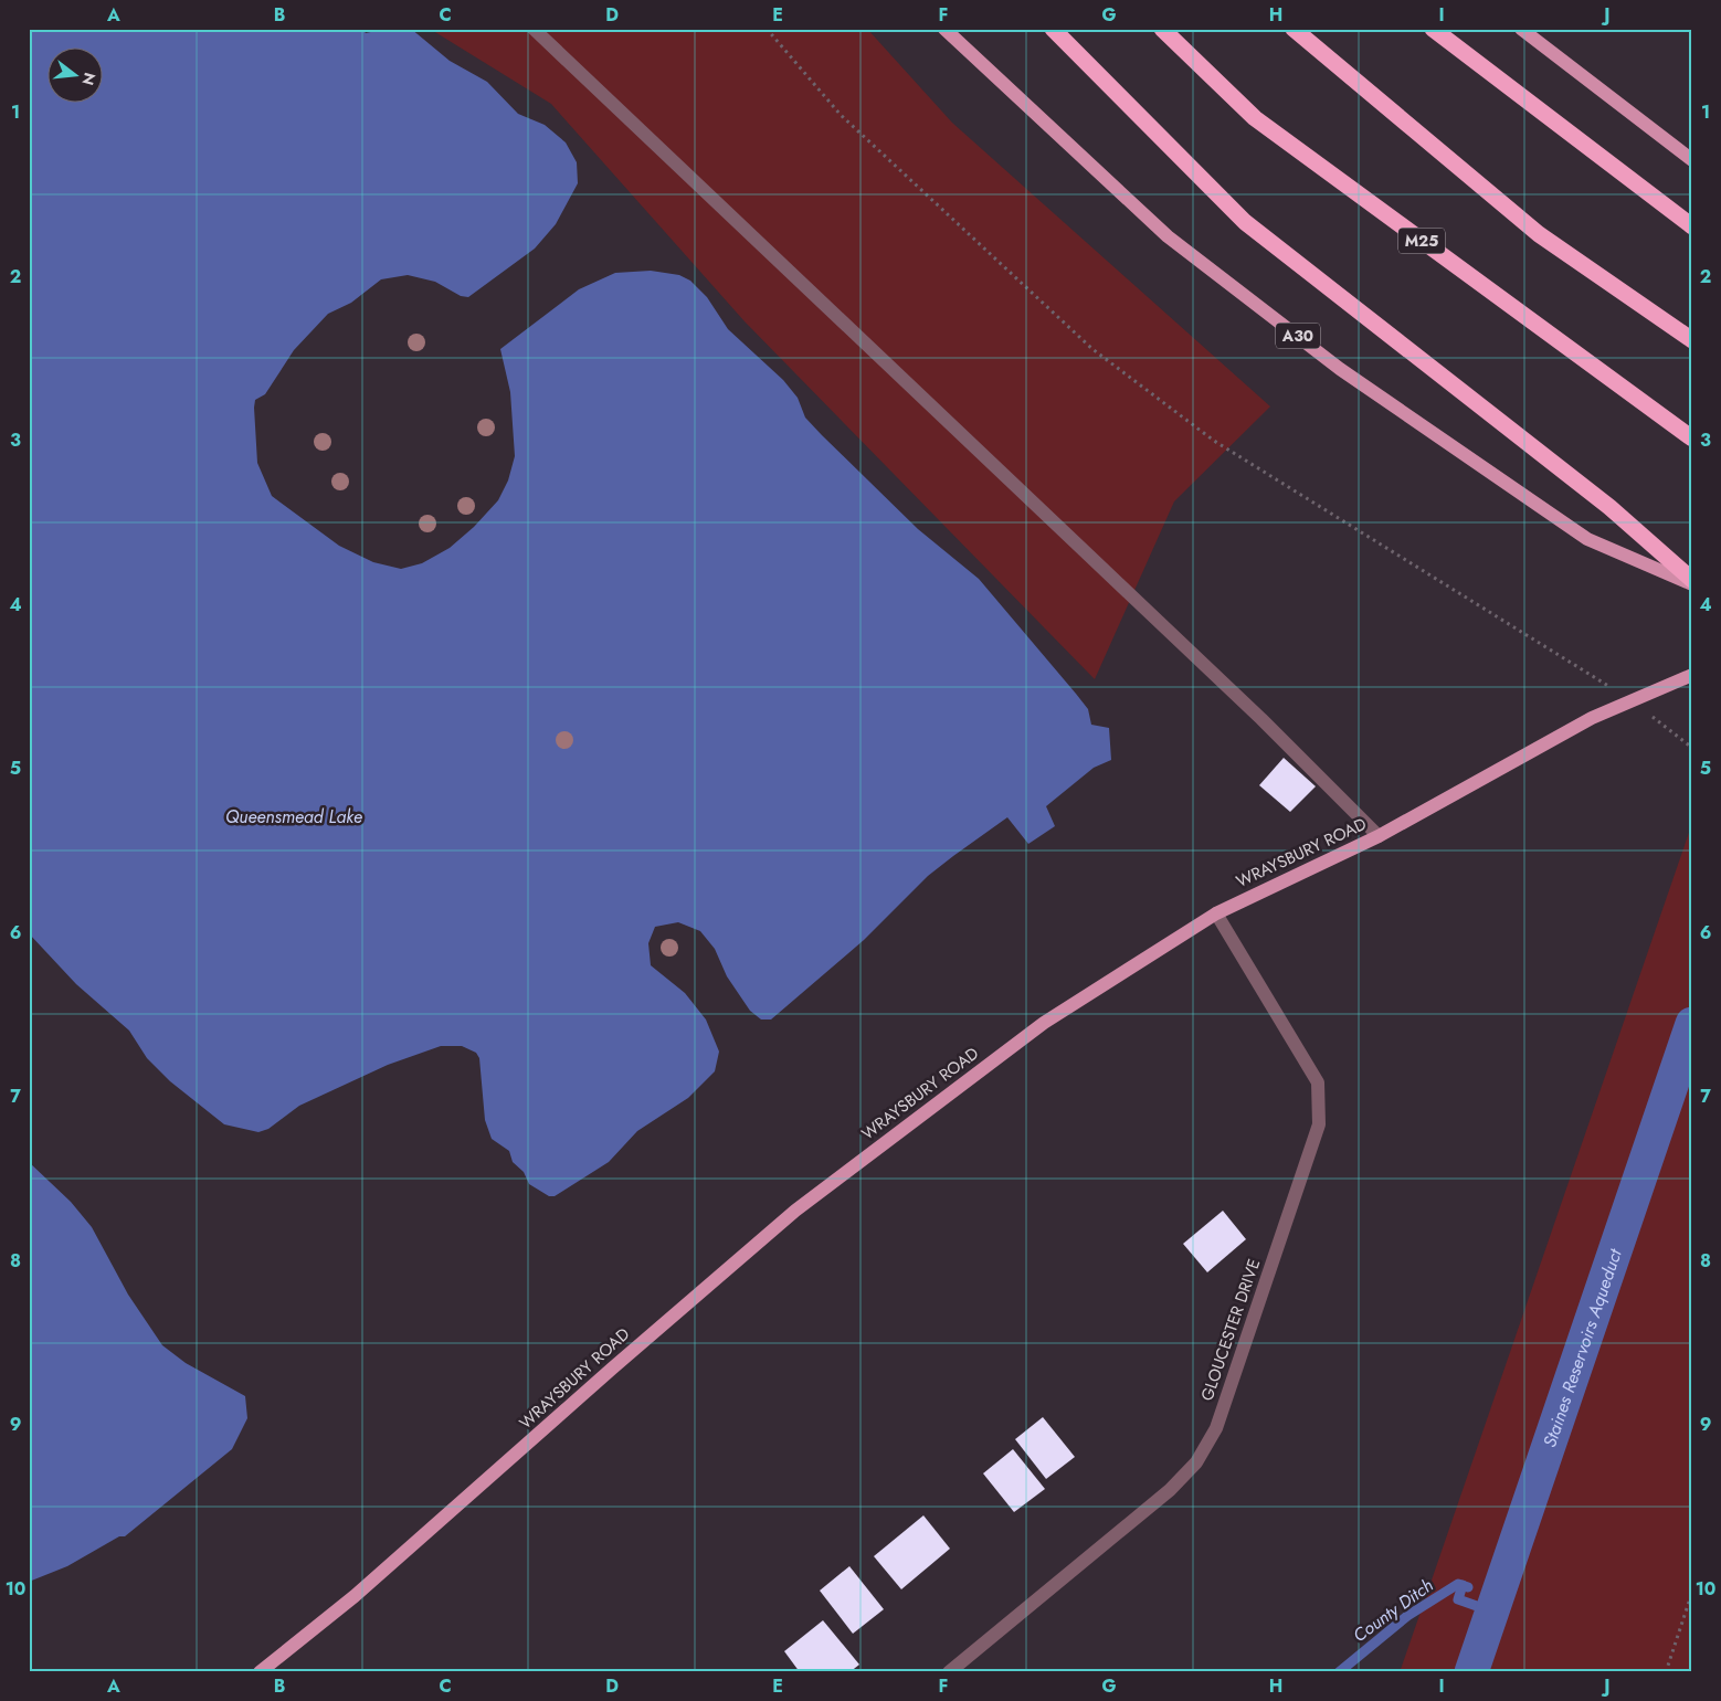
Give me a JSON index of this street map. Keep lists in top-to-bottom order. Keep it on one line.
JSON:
{"streets":{"highway":["M25"],"main road":["A30","WRAYSBURY ROAD"],"street":["GLOUCESTER DRIVE"]},"crossings":[["WRAYSBURY ROAD","GLOUCESTER DRIVE"]],"water":["Queensmead Lake","Staines Reservoirs Aqueduct","County Ditch"],"north":"right","grid":{"columns":["A","B","C","D","E","F","G","H","I","J"],"rows":["1","2","3","4","5","6","7","8","9","10"]}}
